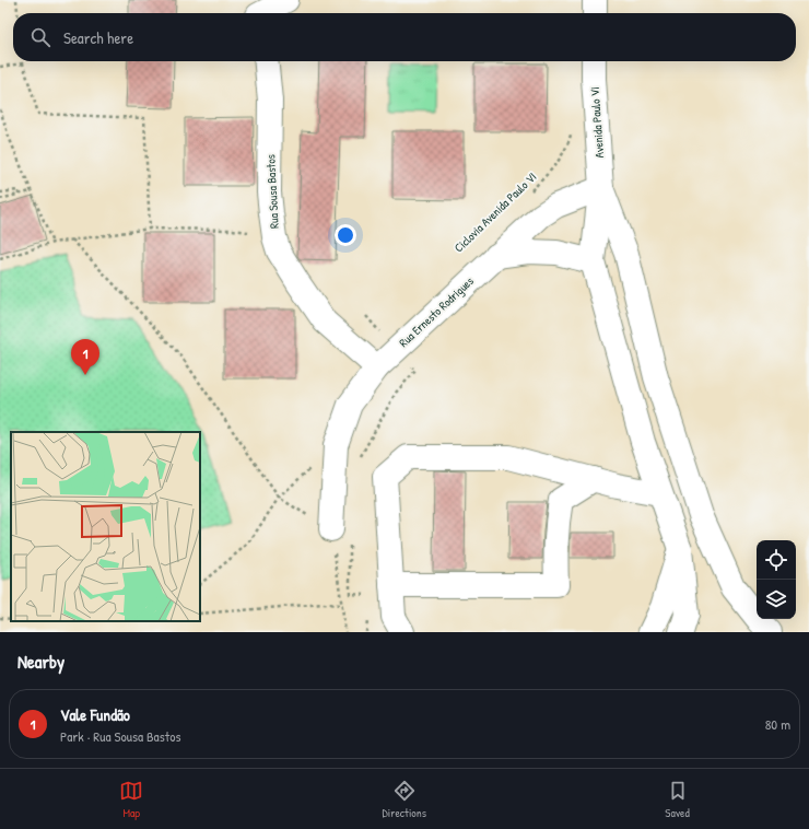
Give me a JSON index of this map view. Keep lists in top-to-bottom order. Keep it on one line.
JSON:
{"streets":{"main road":["Avenida Paulo VI","Rua Sousa Bastos","Rua Ernesto Rodrigues"],"path":["Ciclovia Avenida Paulo VI"]},"crossings":[["Avenida Paulo VI","Rua Ernesto Rodrigues"],["Rua Sousa Bastos","Rua Ernesto Rodrigues"]],"page":{"search":"Search here","pins":"1","heading":"Nearby","list":[{"mark":"1","name":"Vale Fundão","note":"Park · Rua Sousa Bastos","value":"80 m"}],"nav":["Map","Directions","Saved"]}}
